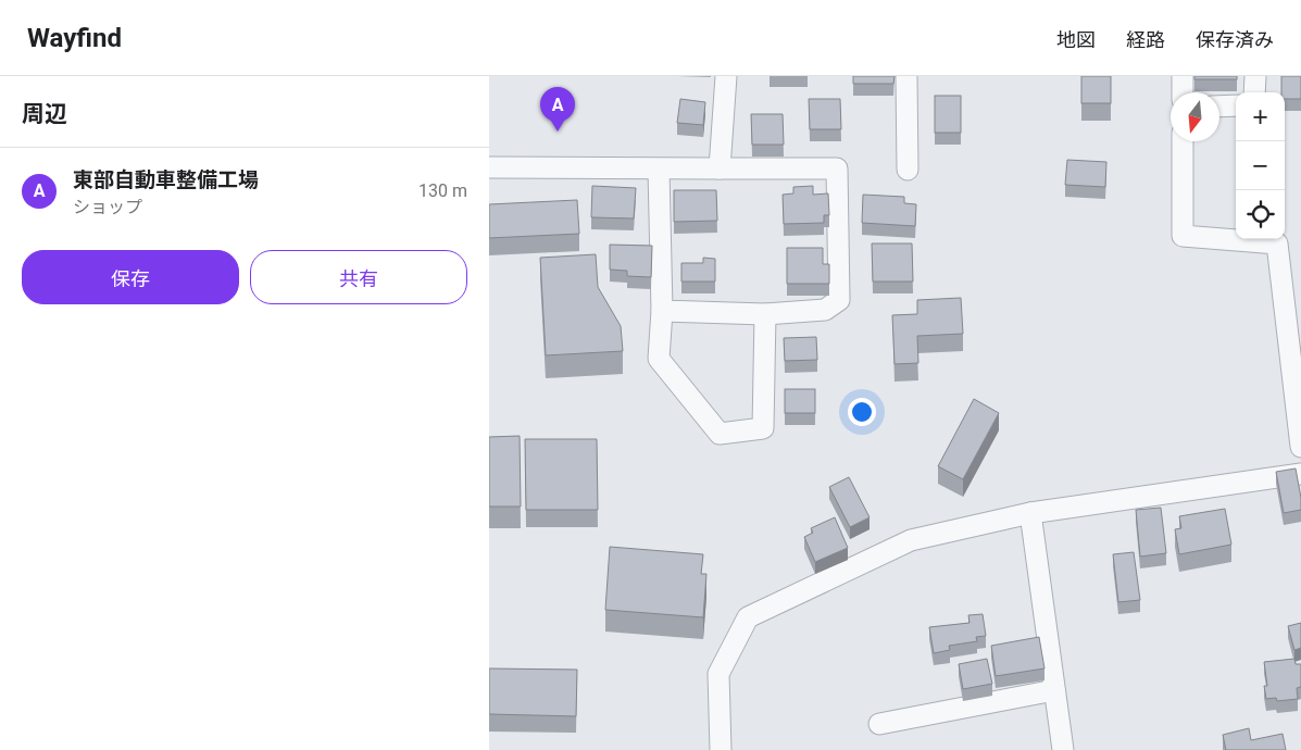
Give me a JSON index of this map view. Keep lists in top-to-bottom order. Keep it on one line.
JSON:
{"north":"bottom","page":{"header":"Wayfind","nav":["地図","経路","保存済み"],"heading":"周辺","pins":"A","map_buttons":["+","−"],"list":[{"mark":"A","name":"東部自動車整備工場","note":"ショップ","value":"130 m"}],"buttons":["保存","共有"]}}
